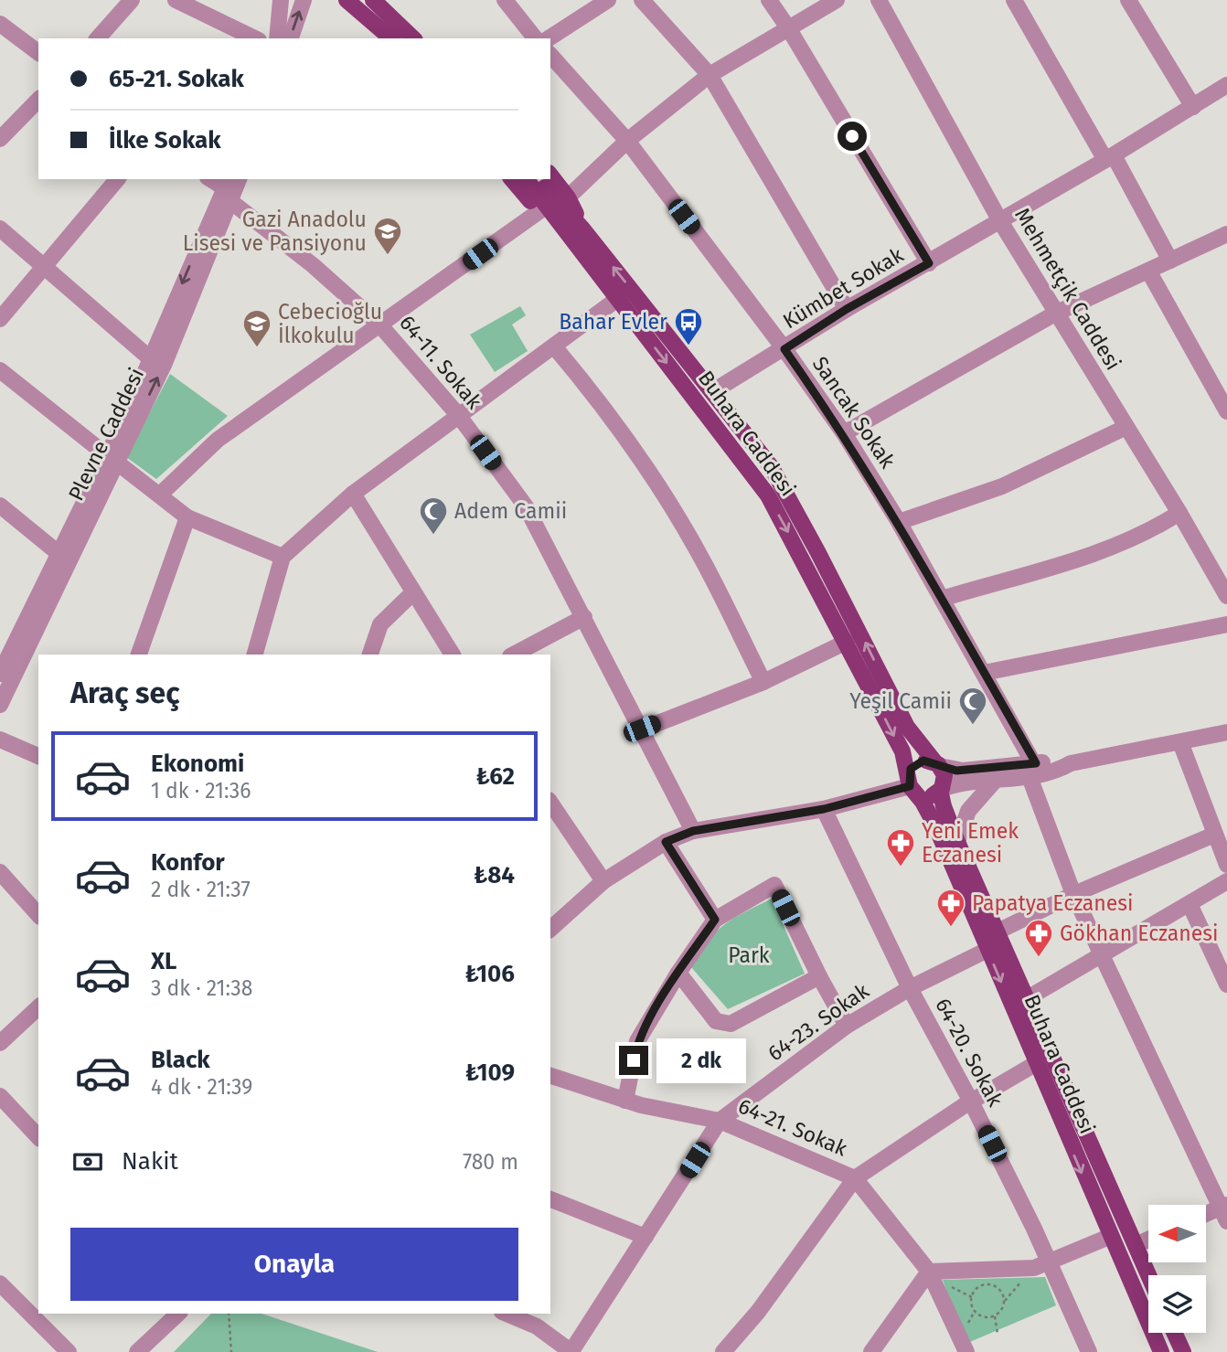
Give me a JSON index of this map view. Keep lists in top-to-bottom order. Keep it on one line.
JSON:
{"streets":{"main road":["Buhara Caddesi"],"street":["Kümbet Sokak","Mehmetçik Caddesi","64-11. Sokak","Sancak Sokak","Plevne Caddesi","64-23. Sokak","64-20. Sokak","64-21. Sokak"]},"crossings":[["Kümbet Sokak","Mehmetçik Caddesi"],["Kümbet Sokak","Sancak Sokak"],["Kümbet Sokak","Buhara Caddesi"],["64-11. Sokak","Plevne Caddesi"],["Buhara Caddesi","64-23. Sokak"],["64-23. Sokak","64-20. Sokak"],["64-23. Sokak","64-21. Sokak"]],"parks":["Park"],"places":{"school or university":["Gazi Anadolu Lisesi ve Pansiyonu","Cebecioğlu İlkokulu"],"bus stop":["Bahar Evler"],"mosque":["Adem Camii","Yeşil Camii"],"pharmacy":["Yeni Emek Eczanesi","Papatya Eczanesi","Gökhan Eczanesi"]},"north":"left","page":{"banner":["65-21. Sokak","İlke Sokak"],"heading":"Araç seç","list":[{"name":"Ekonomi","note":"1 dk · 21:36","value":"₺62"},{"name":"Konfor","note":"2 dk · 21:37","value":"₺84"},{"name":"XL","note":"3 dk · 21:38","value":"₺106"},{"name":"Black","note":"4 dk · 21:39","value":"₺109"}],"bubble":"2 dk","pay":["Nakit","780 m"],"buttons":"Onayla"}}
